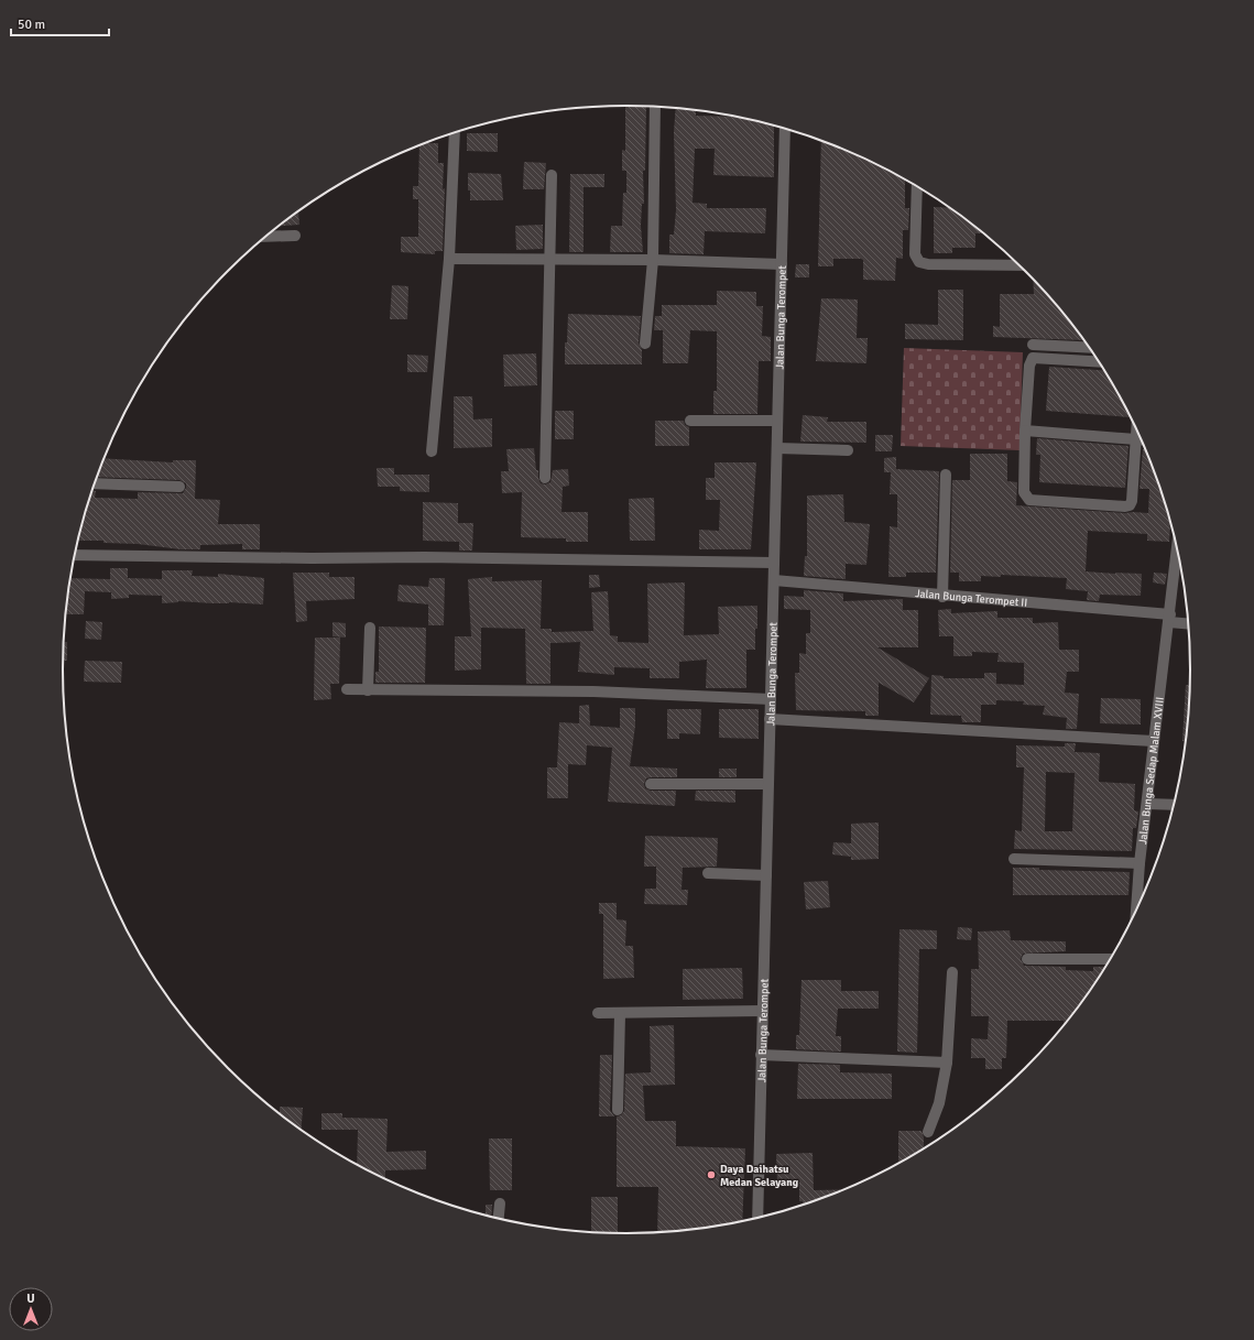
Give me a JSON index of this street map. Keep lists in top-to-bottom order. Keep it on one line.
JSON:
{"streets":{"street":["Jalan Bunga Terompet","Jalan Bunga Terompet II","Jalan Bunga Sedap Malam XVIII"]},"crossings":[["Jalan Bunga Terompet","Jalan Bunga Terompet II"],["Jalan Bunga Terompet II","Jalan Bunga Sedap Malam XVIII"]],"places":["Daya Daihatsu Medan Selayang"],"scale_bar":"50 m","north":"top"}
